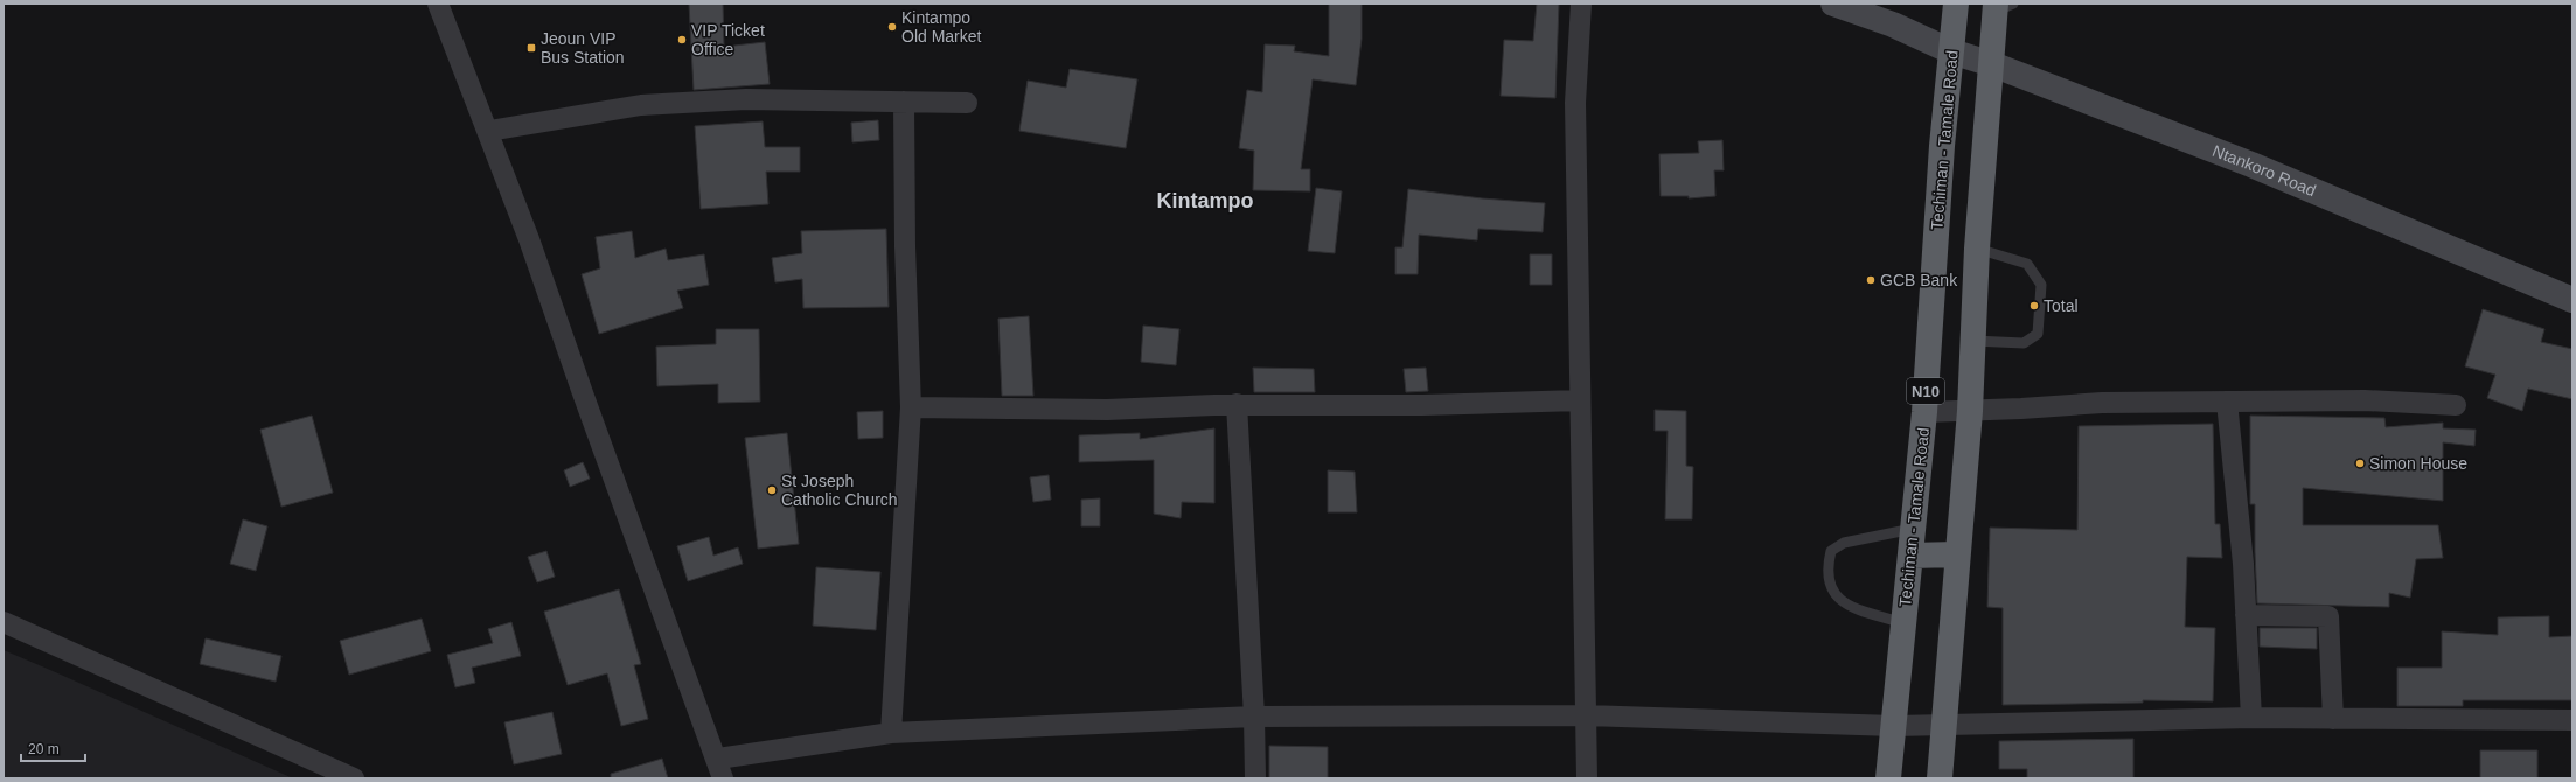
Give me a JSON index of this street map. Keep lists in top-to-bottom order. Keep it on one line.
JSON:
{"streets":{"highway":["Techiman - Tamale Road","N10"],"main road":["Ntankoro Road"]},"crossings":[["Techiman - Tamale Road","Ntankoro Road"]],"districts":["Kintampo"],"places":{"other":["Kintampo Old Market","VIP Ticket Office","GCB Bank","Total","Simon House","St Joseph Catholic Church"],"transit":["Jeoun VIP Bus Station"]},"scale_bar":"20 m"}
